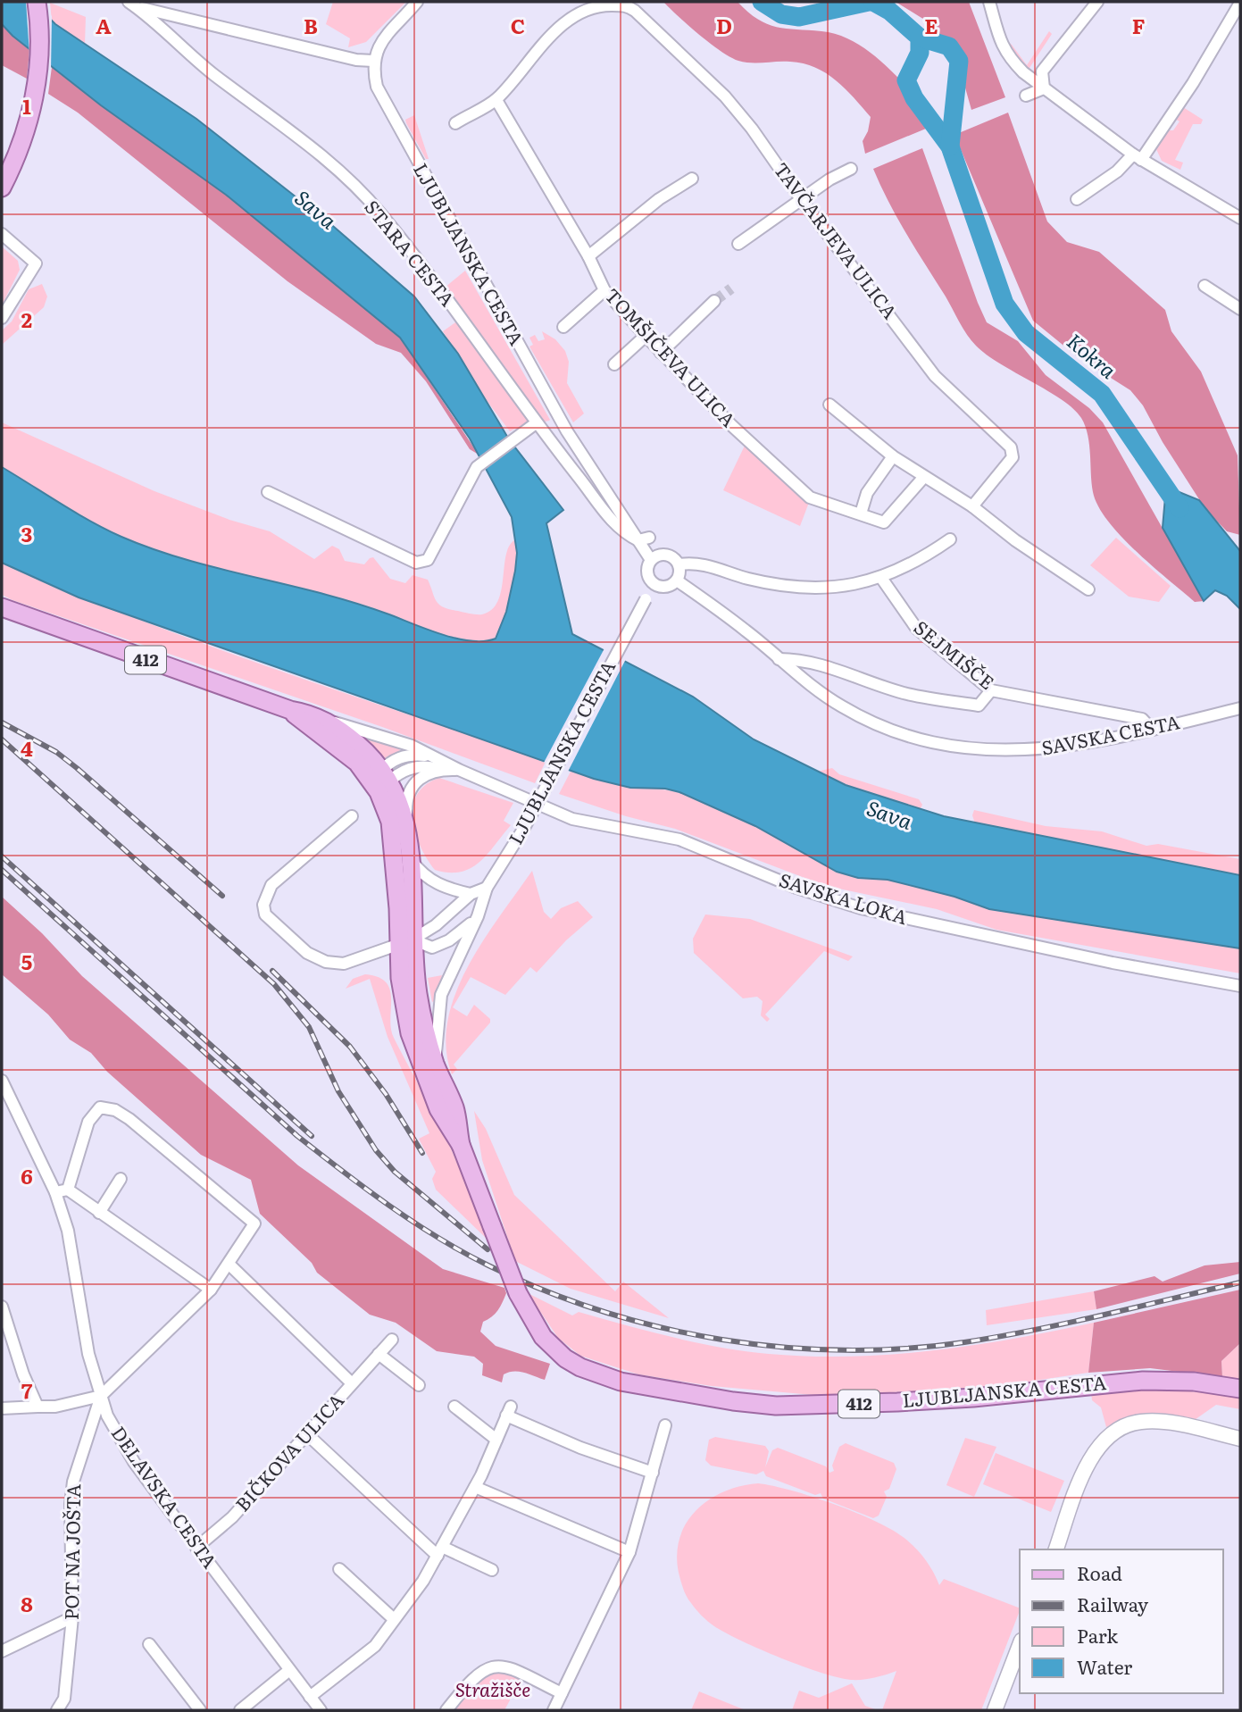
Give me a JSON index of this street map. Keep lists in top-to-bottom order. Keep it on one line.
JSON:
{"streets":{"main road":["LJUBLJANSKA CESTA","412"],"street":["TAVČARJEVA ULICA","STARA CESTA","TOMŠIČEVA ULICA","SEJMIŠČE","SAVSKA CESTA","SAVSKA LOKA","BIČKOVA ULICA","DELAVSKA CESTA","POT NA JOŠTA"]},"crossings":[["TAVČARJEVA ULICA","TOMŠIČEVA ULICA"],["STARA CESTA","LJUBLJANSKA CESTA"],["LJUBLJANSKA CESTA","412"],["LJUBLJANSKA CESTA","SAVSKA CESTA"],["SEJMIŠČE","SAVSKA CESTA"],["412","SAVSKA LOKA"],["BIČKOVA ULICA","DELAVSKA CESTA"],["DELAVSKA CESTA","POT NA JOŠTA"]],"water":["Sava","Kokra"],"parks":["Stražišče"],"legend":["Road","Railway","Park","Water"],"grid":{"columns":["A","B","C","D","E","F"],"rows":["1","2","3","4","5","6","7","8"]}}
